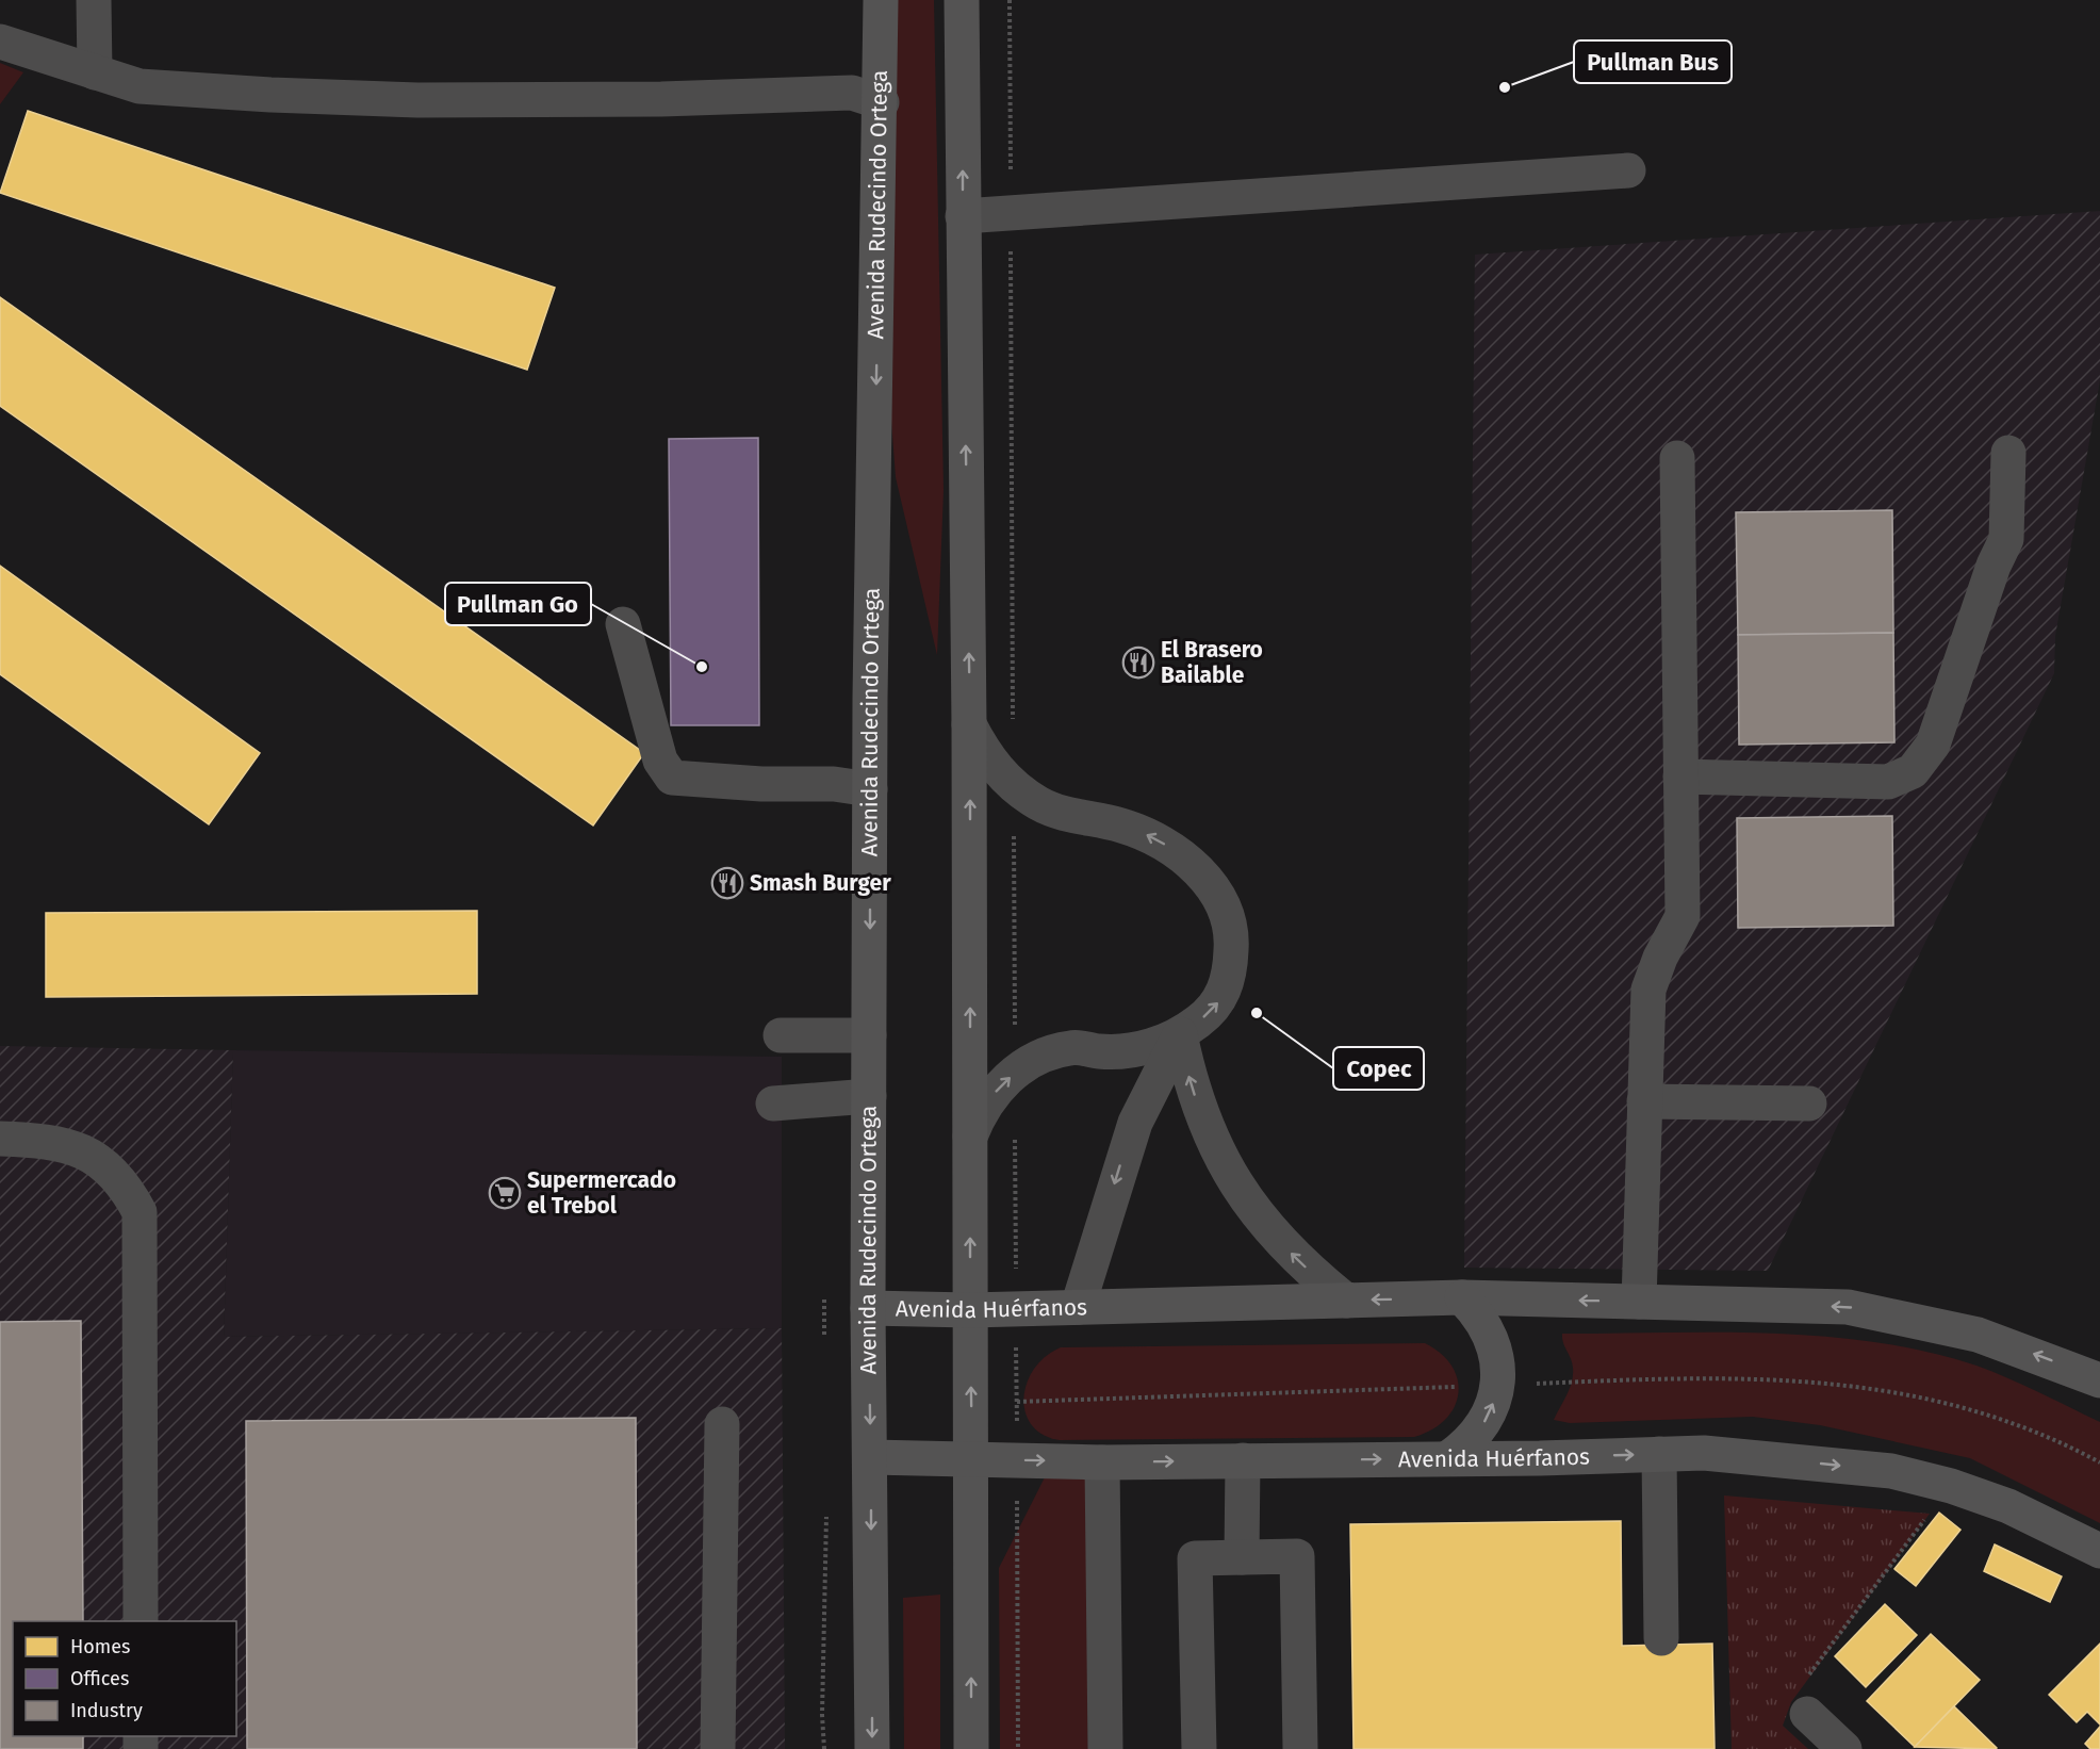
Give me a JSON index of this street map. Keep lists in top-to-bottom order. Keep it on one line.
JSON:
{"streets":{"main road":["Avenida Rudecindo Ortega","Avenida Huérfanos"]},"crossings":[["Avenida Rudecindo Ortega","Avenida Huérfanos"]],"places":{"other":["Pullman Bus","Pullman Go","Copec"],"restaurant":["El Brasero Bailable","Smash Burger"],"supermarket":["Supermercado el Trebol"]},"legend":["Homes","Offices","Industry"]}
